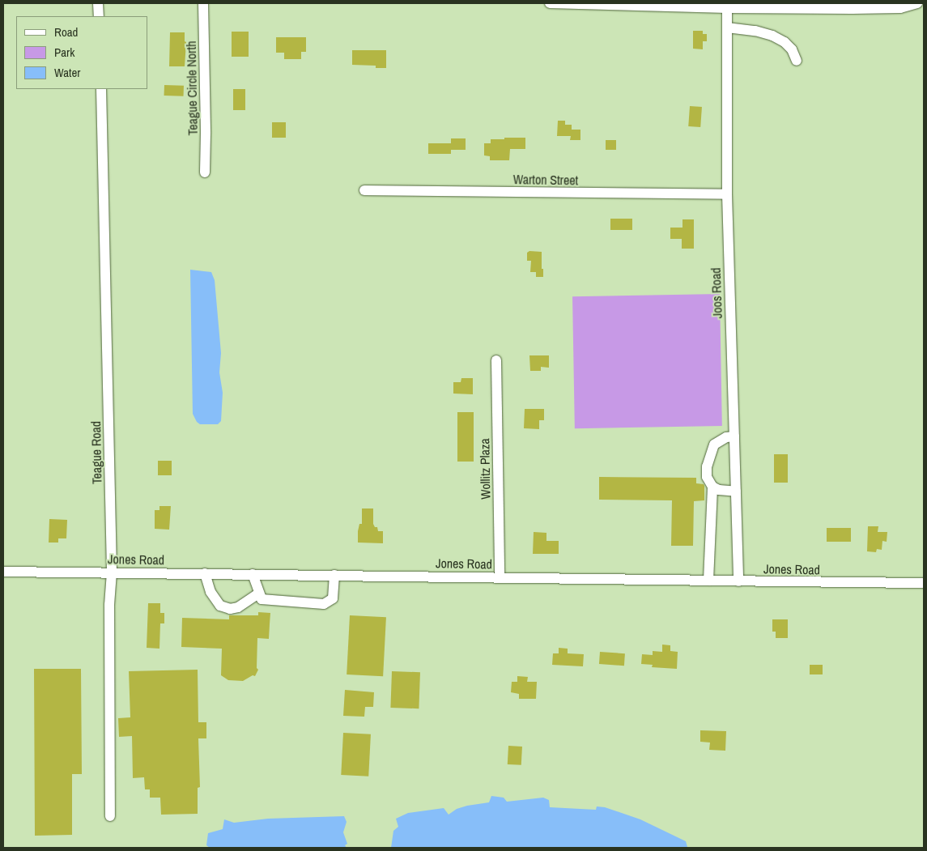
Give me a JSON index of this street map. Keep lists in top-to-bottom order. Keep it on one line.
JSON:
{"streets":{"street":["Teague Circle North","Warton Street","Joos Road","Teague Road","Wollitz Plaza","Jones Road"]},"crossings":[["Warton Street","Joos Road"],["Joos Road","Jones Road"],["Teague Road","Jones Road"],["Wollitz Plaza","Jones Road"]],"legend":["Road","Park","Water"]}
